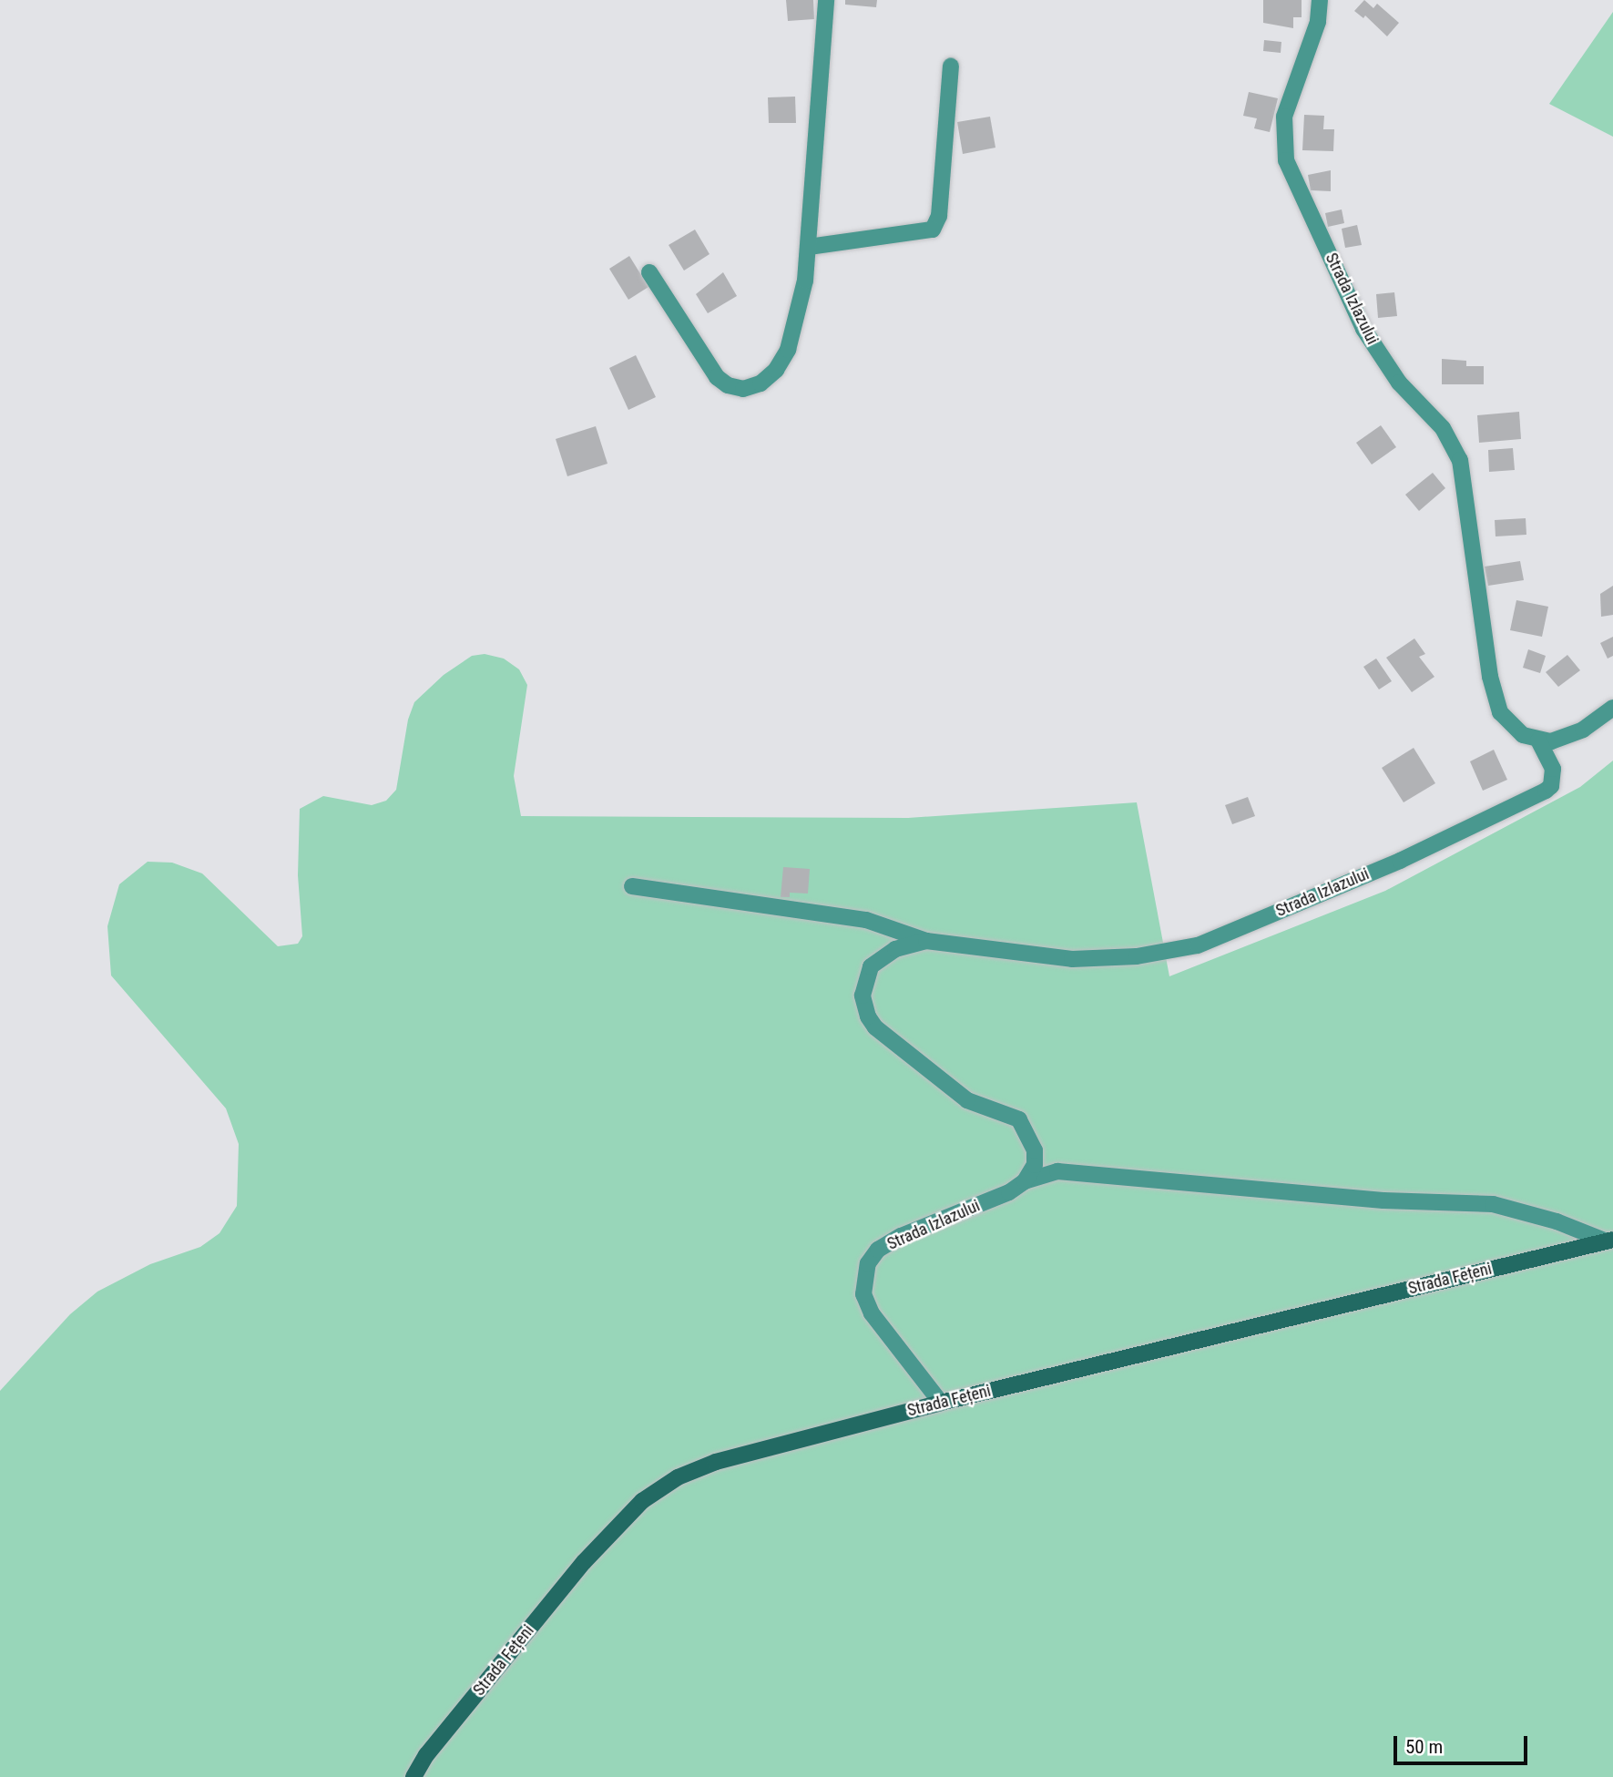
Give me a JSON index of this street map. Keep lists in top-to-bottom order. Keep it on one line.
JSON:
{"streets":{"street":["Strada Izlazului","Strada Fețeni"]},"crossings":[["Strada Izlazului","Strada Fețeni"]],"scale_bar":"50 m"}
